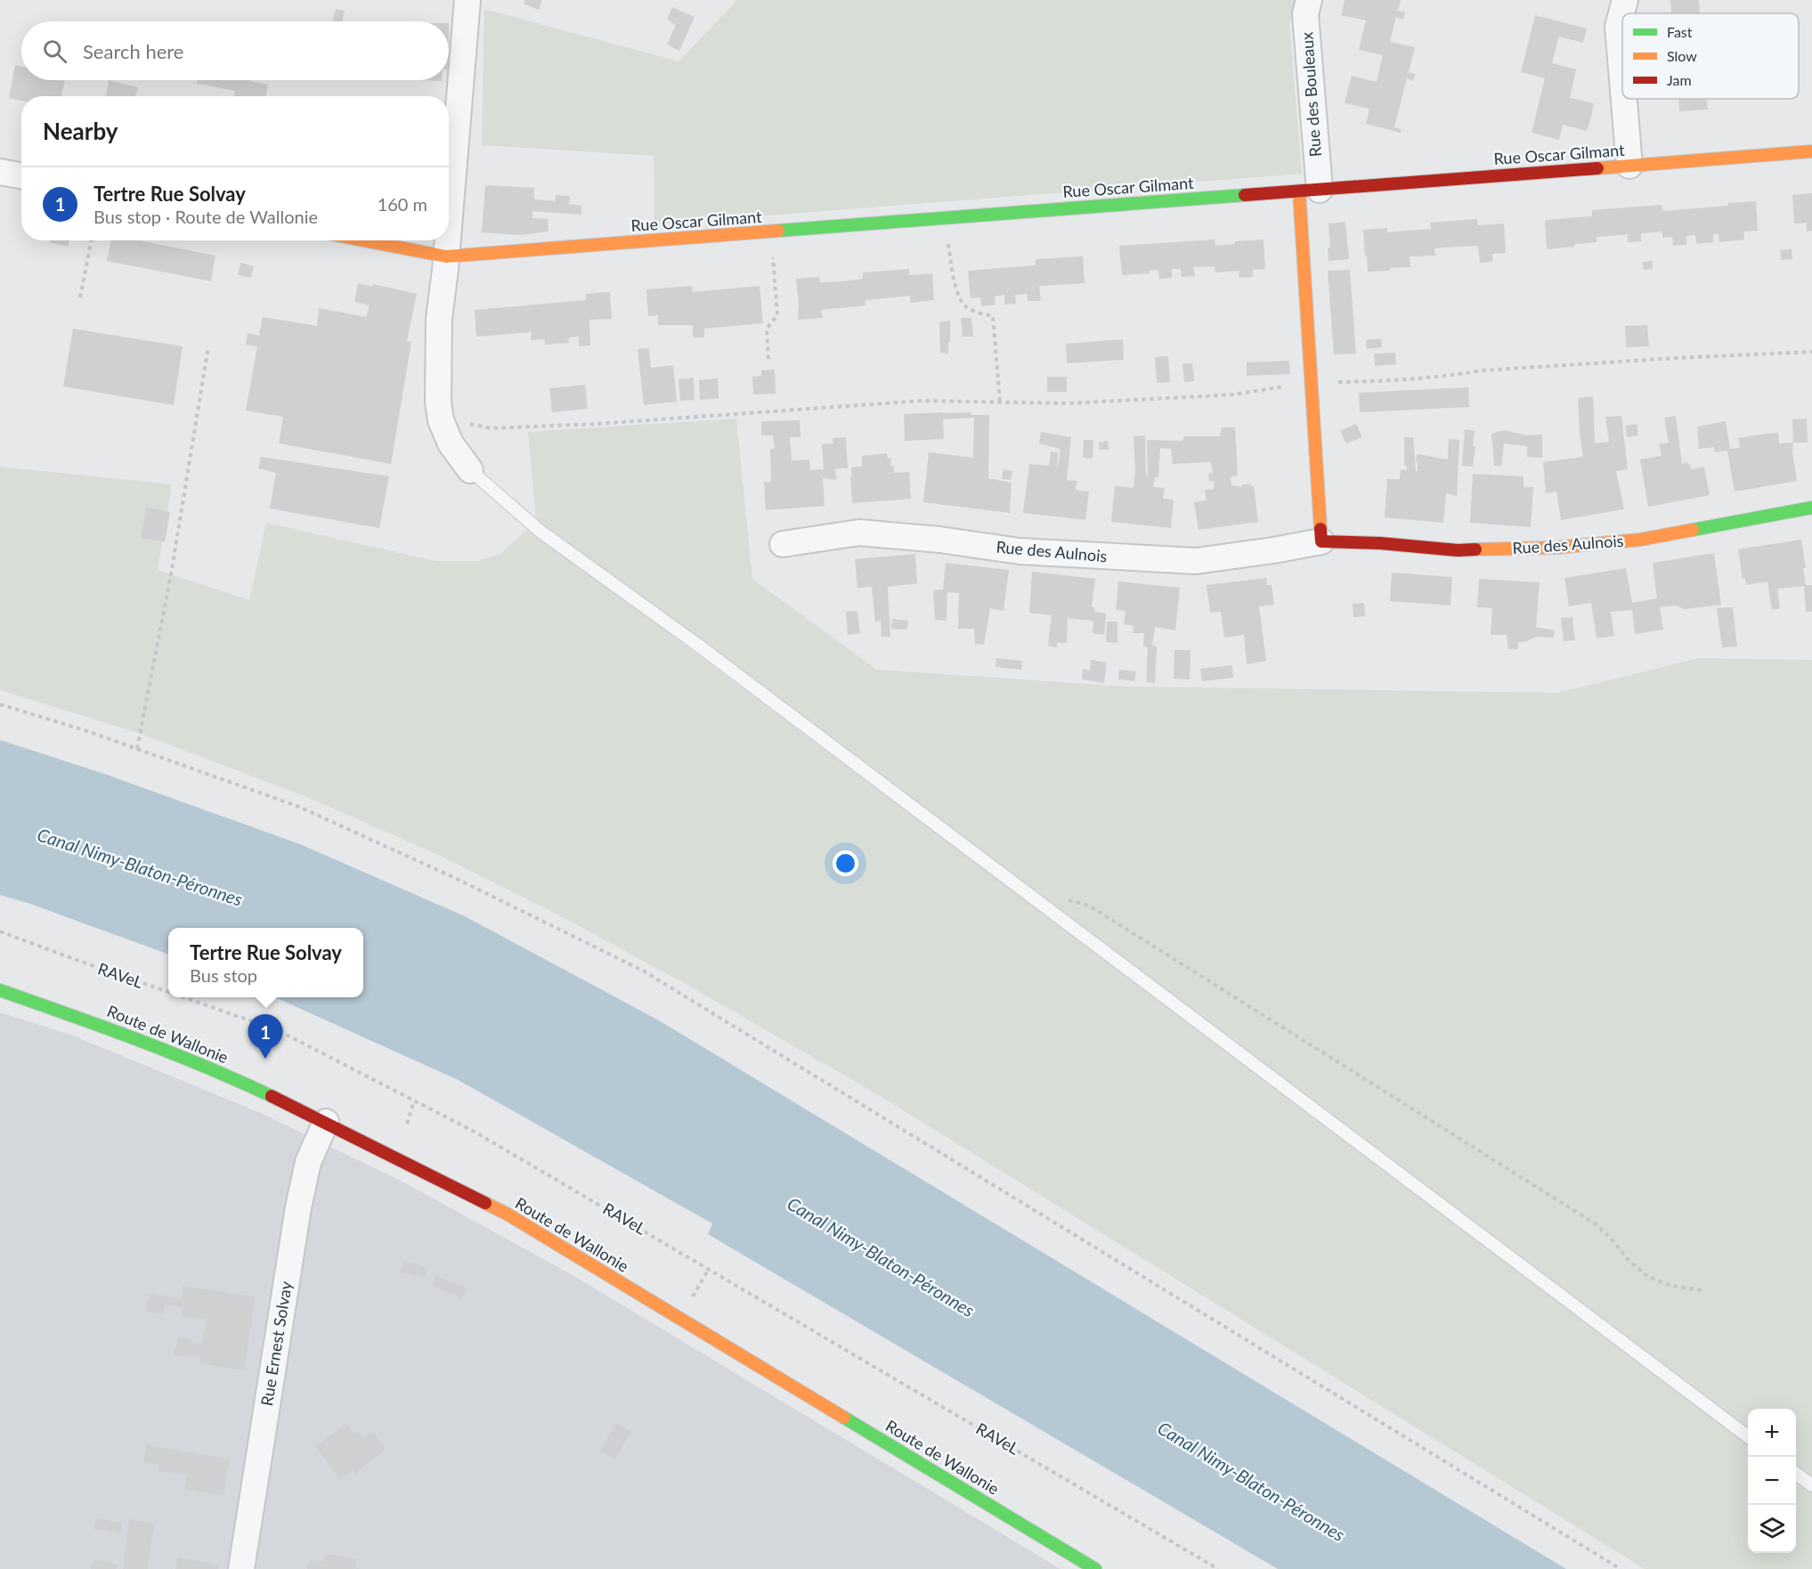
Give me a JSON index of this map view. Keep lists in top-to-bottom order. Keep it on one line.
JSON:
{"streets":{"street":["Rue des Bouleaux","Rue Oscar Gilmant","Rue des Aulnois","Route de Wallonie","Rue Ernest Solvay"],"path":["RAVeL"]},"crossings":[["Rue des Bouleaux","Rue Oscar Gilmant"],["Route de Wallonie","Rue Ernest Solvay"]],"water":["Canal Nimy-Blaton-Péronnes"],"legend":["Fast","Slow","Jam"],"page":{"search":"Search here","heading":"Nearby","list":[{"mark":"1","name":"Tertre Rue Solvay","note":"Bus stop · Route de Wallonie","value":"160 m"}],"popup":["Tertre Rue Solvay","Bus stop"],"pins":"1","map_buttons":["+","−"]}}
